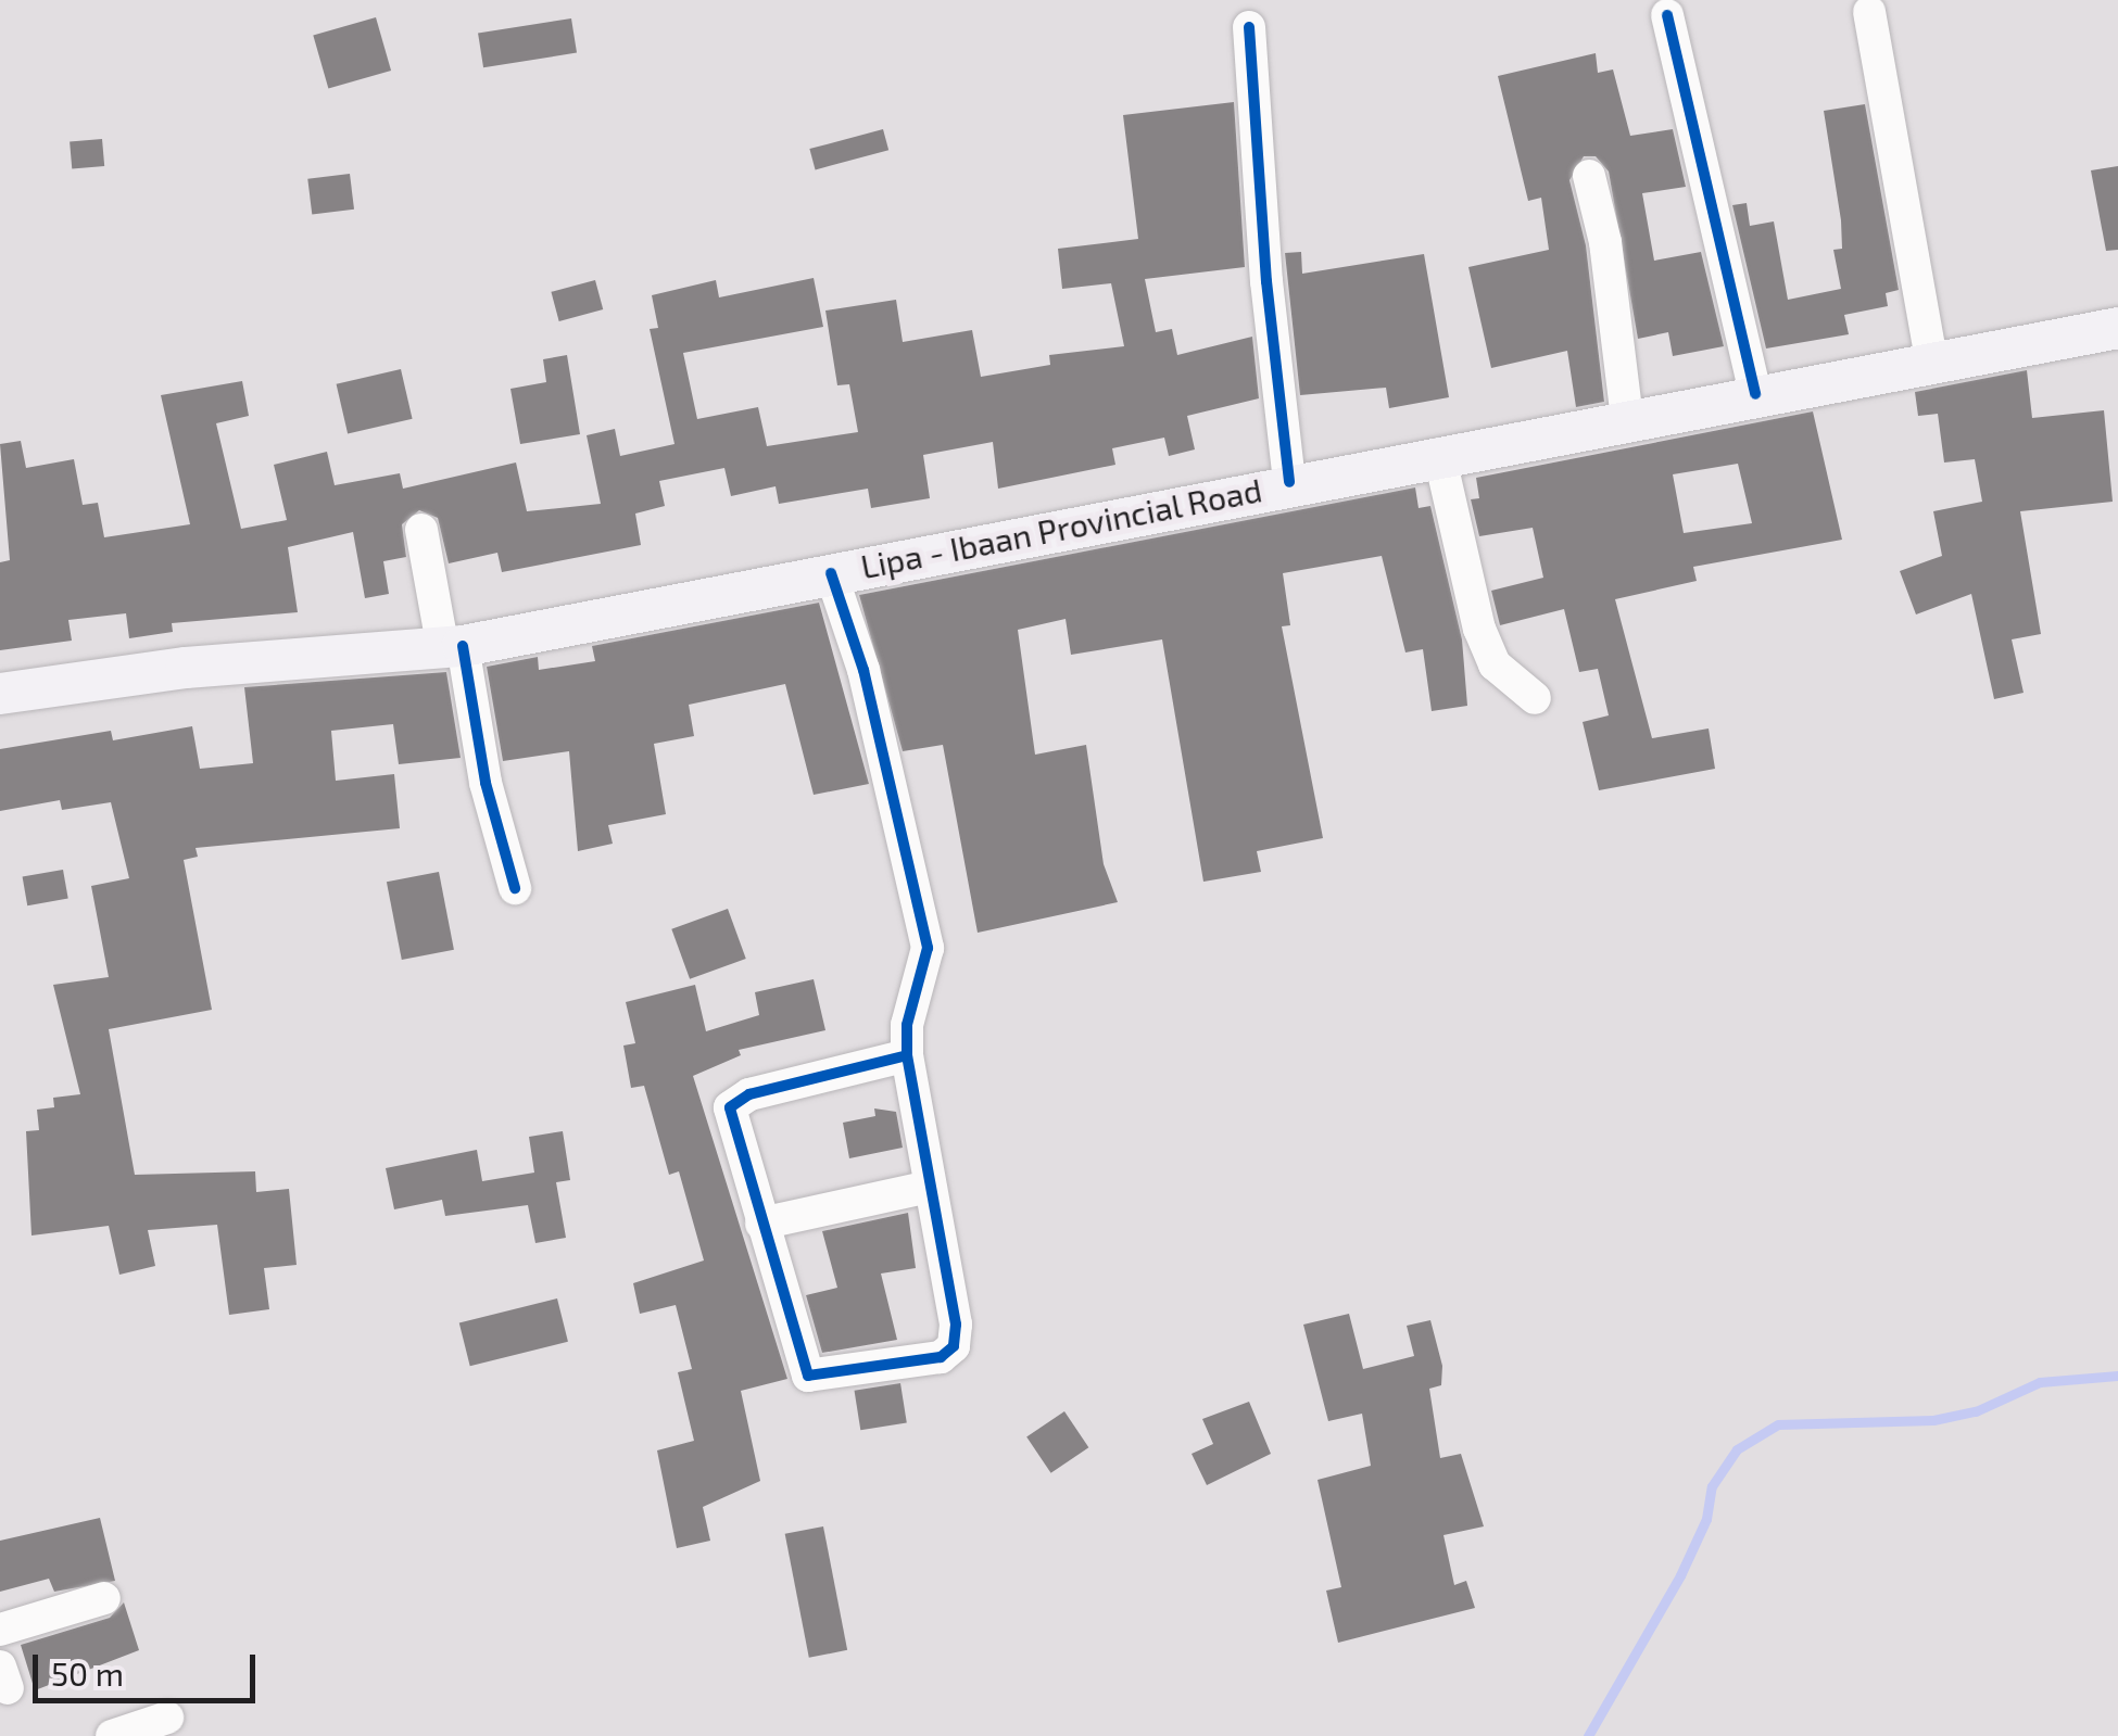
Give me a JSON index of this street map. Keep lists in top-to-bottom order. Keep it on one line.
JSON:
{"streets":{"main road":["Lipa - Ibaan Provincial Road"]},"scale_bar":"50 m"}
